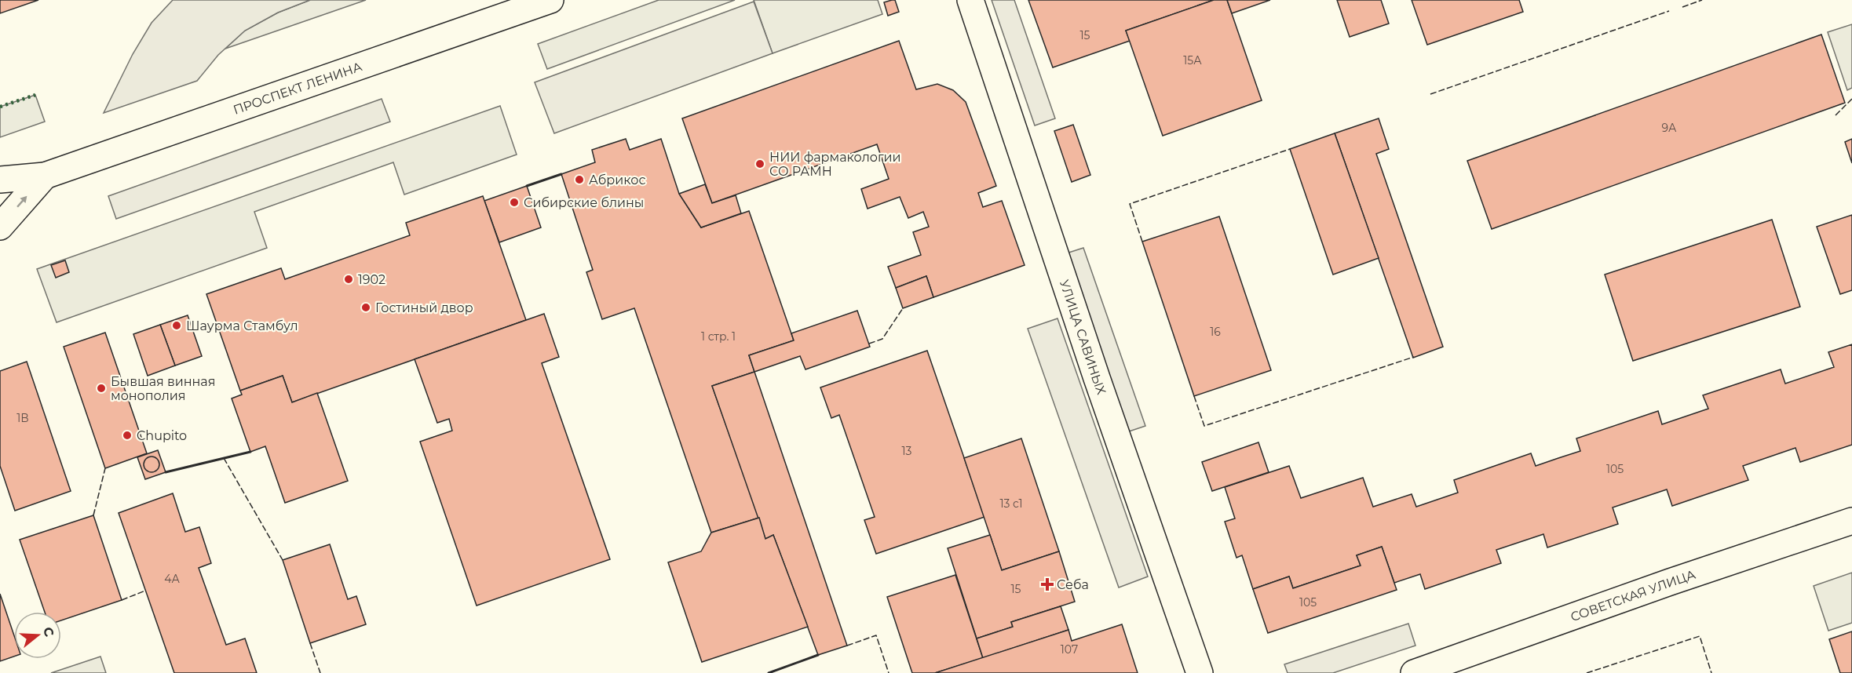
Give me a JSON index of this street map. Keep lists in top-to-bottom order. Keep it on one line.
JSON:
{"streets":{"street":["ПРОСПЕКТ ЛЕНИНА","УЛИЦА САВИНЫХ","СОВЕТСКАЯ УЛИЦА"]},"places":{"other":["НИИ фармакологии СО РАМН","Абрикос","Сибирские блины","1902","Гостиный двор","Шаурма Стамбул","Бывшая винная монополия","Chupito"],"health":["Себа"]},"house_numbers":["15","15А","9А","16","1 стр. 1","1В","13","105","13 с1","4А","15","105","107"],"north":"right"}
